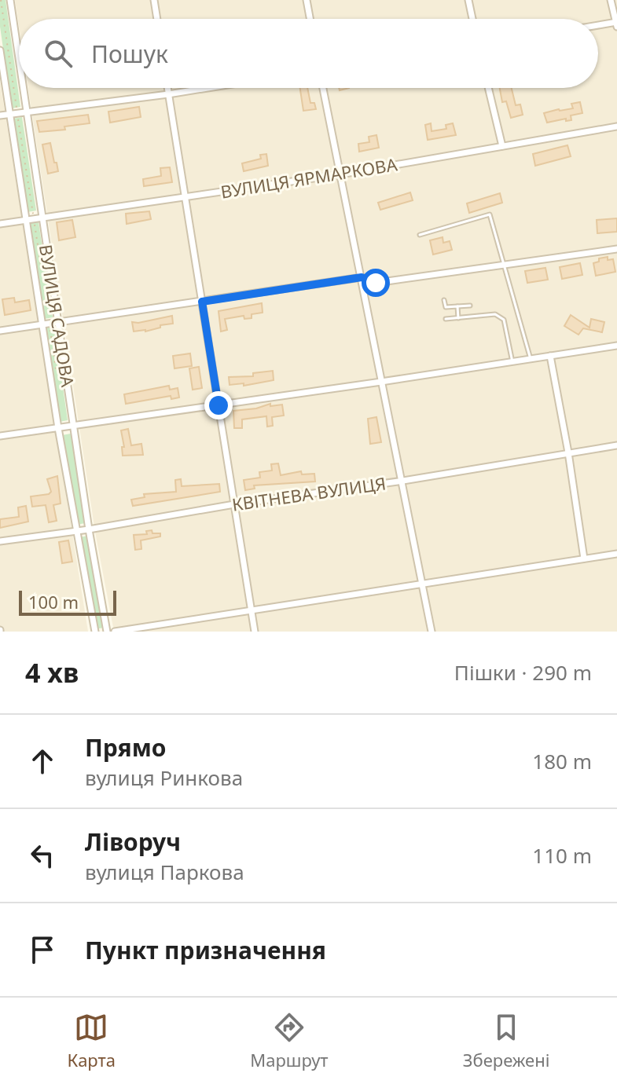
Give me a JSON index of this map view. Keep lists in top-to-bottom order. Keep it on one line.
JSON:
{"streets":{"street":["ВУЛИЦЯ ЯРМАРКОВА","ВУЛИЦЯ САДОВА","КВІТНЕВА ВУЛИЦЯ"]},"crossings":[["ВУЛИЦЯ ЯРМАРКОВА","ВУЛИЦЯ САДОВА"],["ВУЛИЦЯ САДОВА","КВІТНЕВА ВУЛИЦЯ"]],"scale_bar":"100 m","page":{"search":"Пошук","scale":"100 m","heading":["4 хв","Пішки · 290 m"],"list":[["Прямо","вулиця Ринкова","180 m"],["Ліворуч","вулиця Паркова","110 m"],"Пункт призначення"],"nav":["Карта","Маршрут","Збережені"]}}
